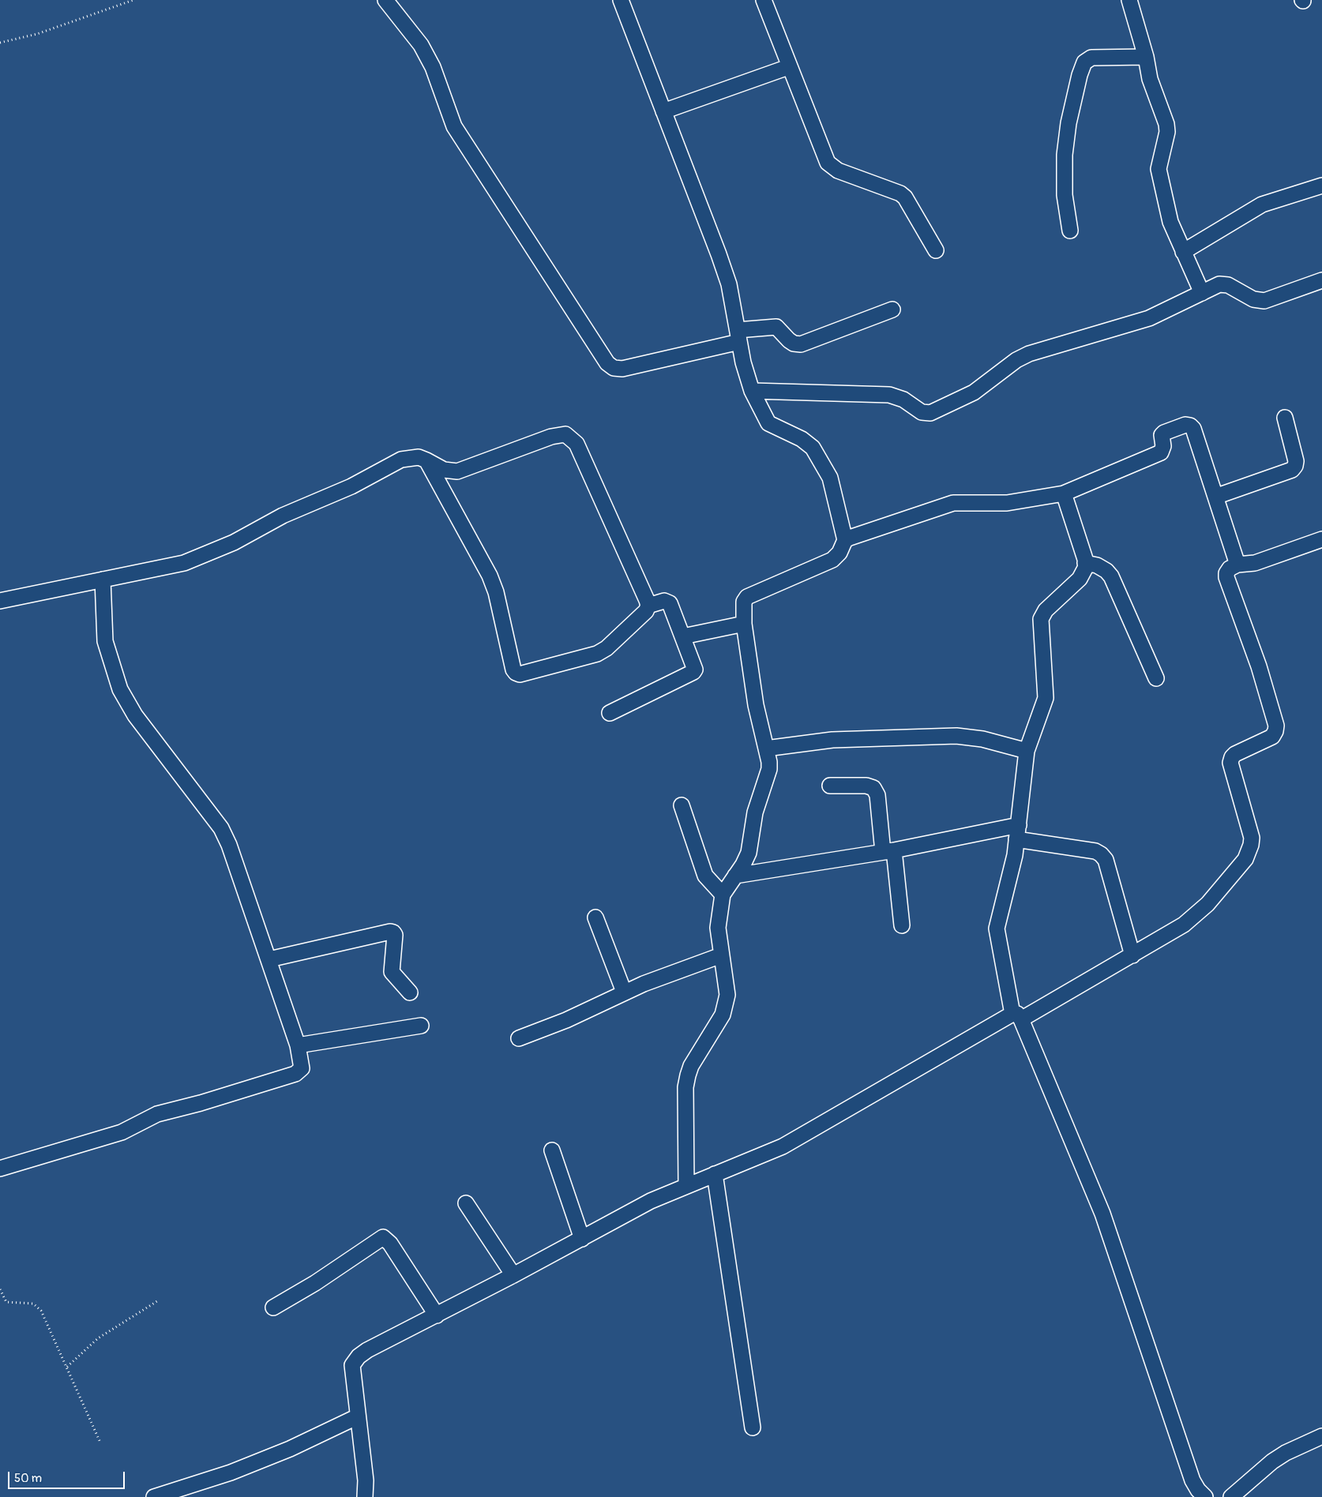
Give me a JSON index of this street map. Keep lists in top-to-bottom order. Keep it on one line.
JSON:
{"scale_bar":"50 m"}
